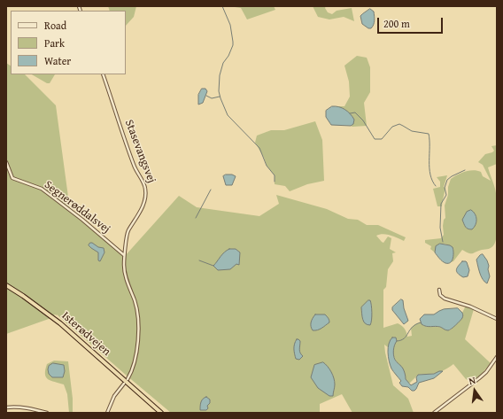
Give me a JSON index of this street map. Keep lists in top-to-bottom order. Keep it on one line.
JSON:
{"streets":{"highway":["Isterødvejen"],"street":["Stasevangsvej","Segnerøddalsvej"]},"crossings":[["Stasevangsvej","Segnerøddalsvej"]],"legend":["Road","Park","Water"],"scale_bar":"200 m","north":"top"}
